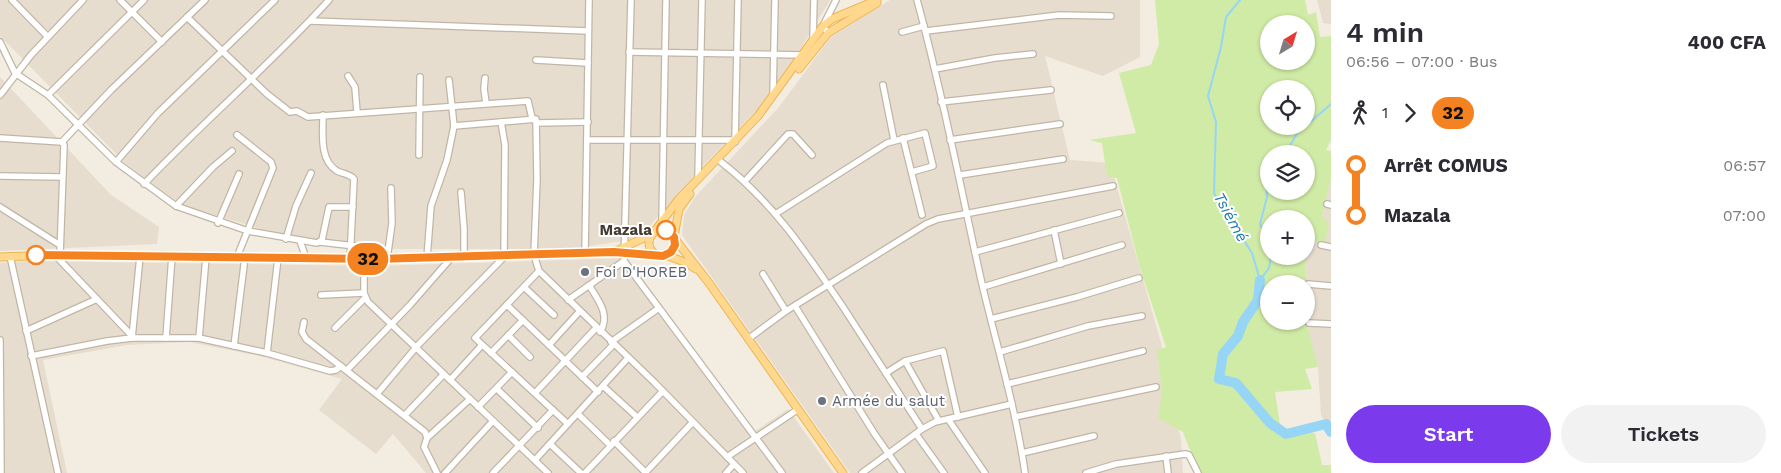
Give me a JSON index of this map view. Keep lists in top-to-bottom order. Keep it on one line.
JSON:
{"water":["Tsiémé"],"places":["Mazala","Foi D'HOREB","Armée du salut"],"lines":["bus line 32"],"north":"top right","page":{"on_map":"32","heading":["4 min","06:56 – 07:00 · Bus","400 CFA"],"map_buttons":["+","−"],"legs":["1","32"],"list":[{"name":"Arrêt COMUS","value":"06:57"},{"name":"Mazala","value":"07:00"}],"buttons":["Start","Tickets"]}}
